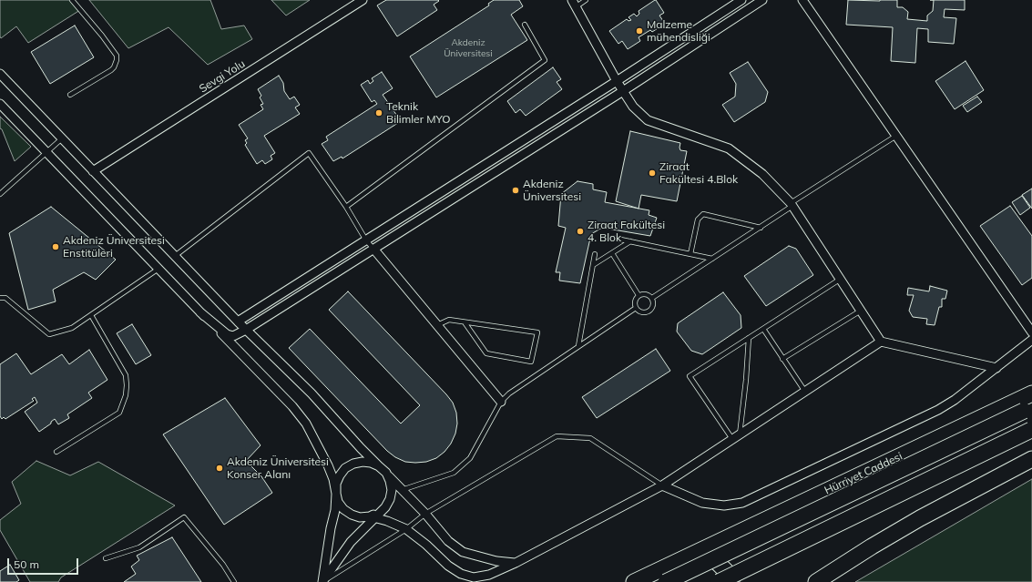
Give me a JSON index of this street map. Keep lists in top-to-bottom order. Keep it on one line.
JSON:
{"streets":{"highway":["Hürriyet Caddesi"],"street":["Sevgi Yolu"]},"places":["Malzeme mühendisliği","Teknik Bilimler MYO","Ziraat Fakültesi 4.Blok","Akdeniz Üniversitesi","Ziraat Fakültesi 4. Blok","Akdeniz Üniversitesi Enstitüleri","Akdeniz Üniversitesi Konser Alanı"],"house_numbers":["Akdeniz Üniversitesi"],"scale_bar":"50 m"}
